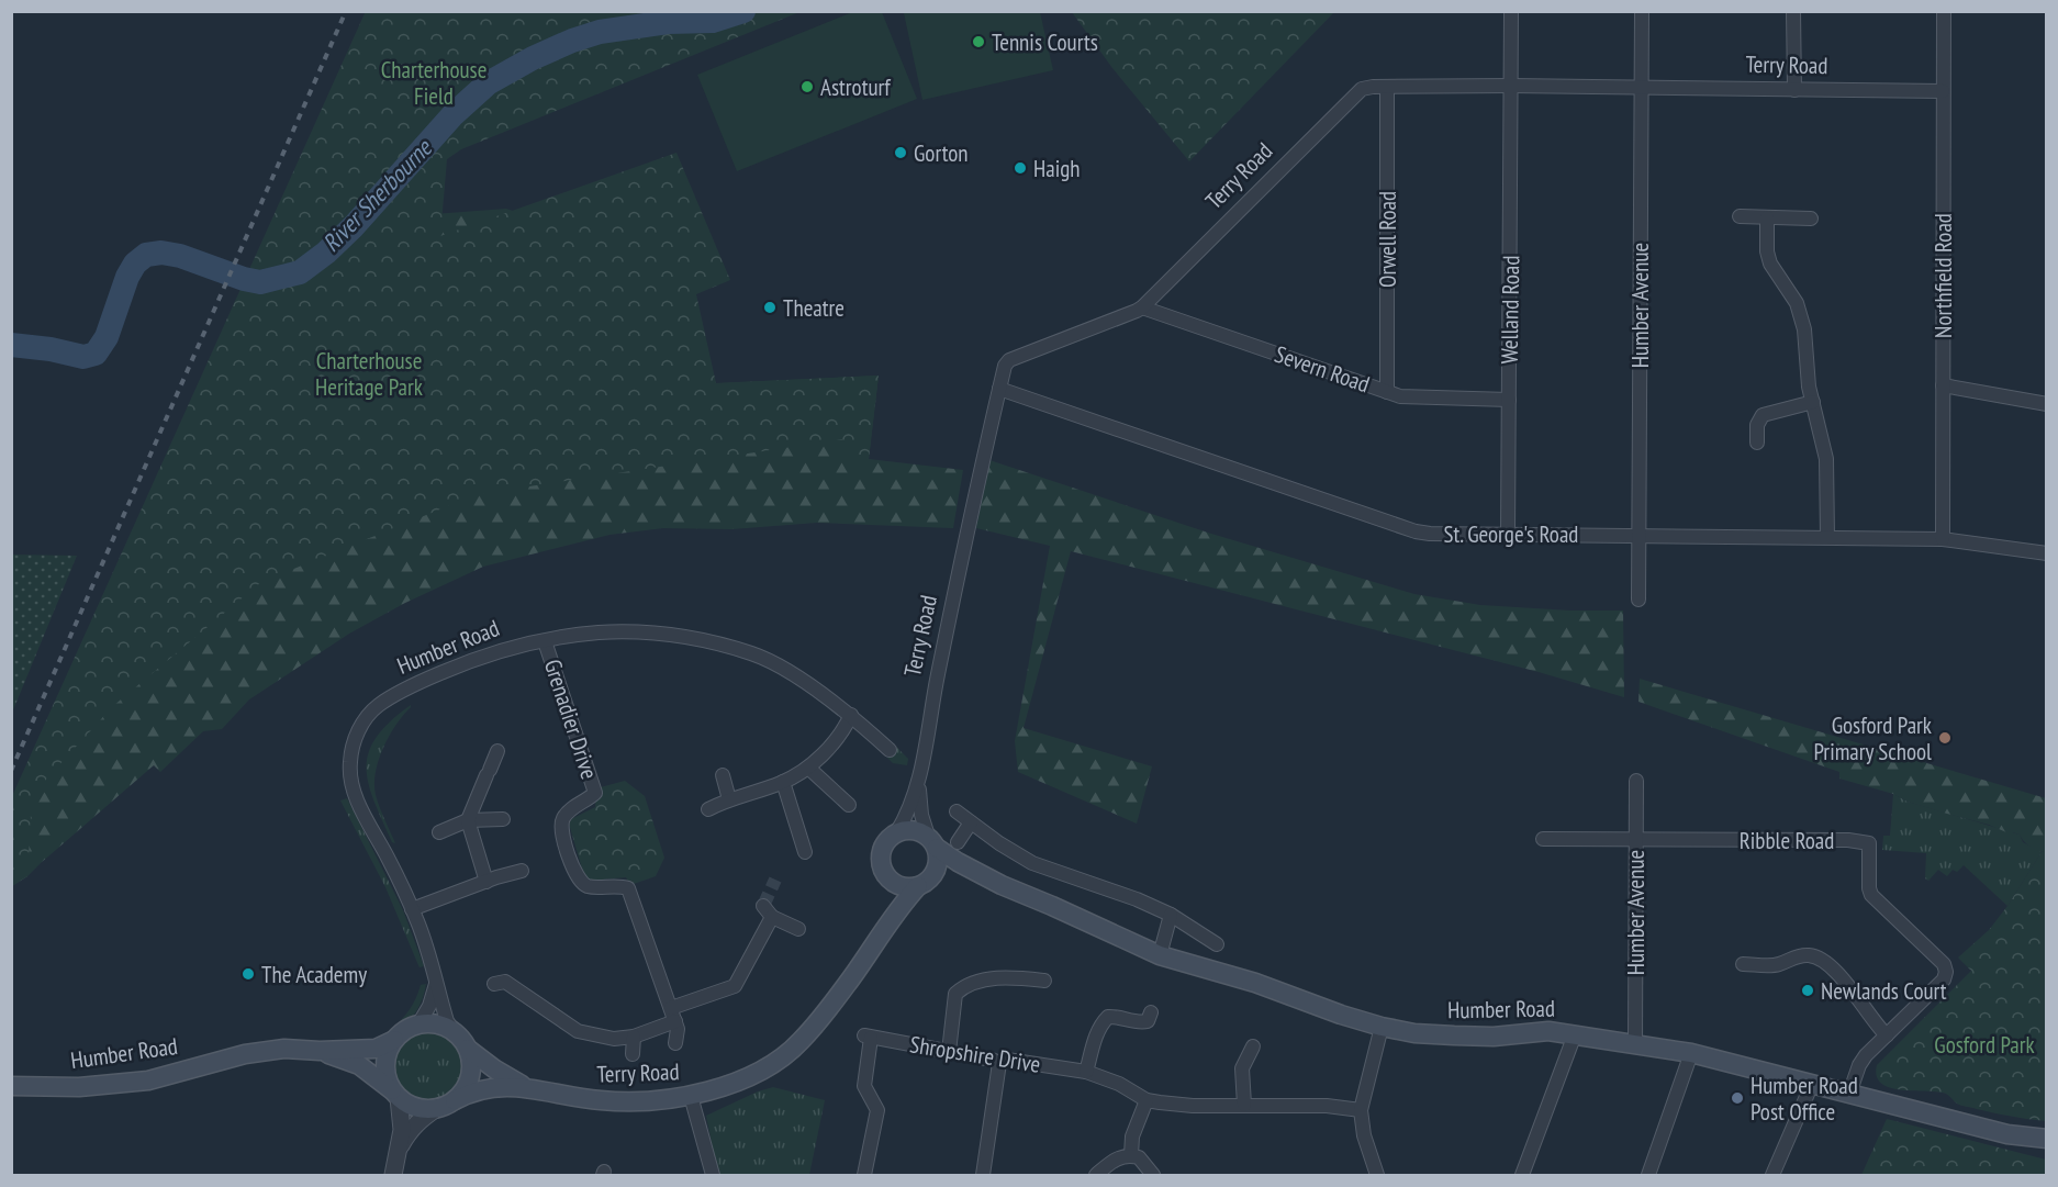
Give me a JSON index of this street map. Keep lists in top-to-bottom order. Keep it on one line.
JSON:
{"streets":{"main road":["Terry Road","Humber Road"],"street":["Orwell Road","Northfield Road","Humber Avenue","Welland Road","Severn Road","St. George's Road","Grenadier Drive","Ribble Road","Shropshire Drive"]},"crossings":[["Terry Road","Orwell Road"],["Terry Road","Northfield Road"],["Terry Road","Humber Avenue"],["Terry Road","Welland Road"],["Terry Road","Severn Road"],["Terry Road","St. George's Road"],["Terry Road","Humber Road"],["Orwell Road","Severn Road"],["Northfield Road","St. George's Road"],["Humber Avenue","St. George's Road"],["Humber Avenue","Humber Road"],["Humber Avenue","Ribble Road"],["Welland Road","Severn Road"],["Welland Road","St. George's Road"],["Humber Road","Grenadier Drive"]],"water":["River Sherbourne"],"parks":["Charterhouse Field","Charterhouse Heritage Park","Gosford Park"],"places":["Tennis Courts","Astroturf","Gorton","Haigh","Theatre","Gosford Park Primary School","The Academy","Newlands Court","Humber Road Post Office"]}
